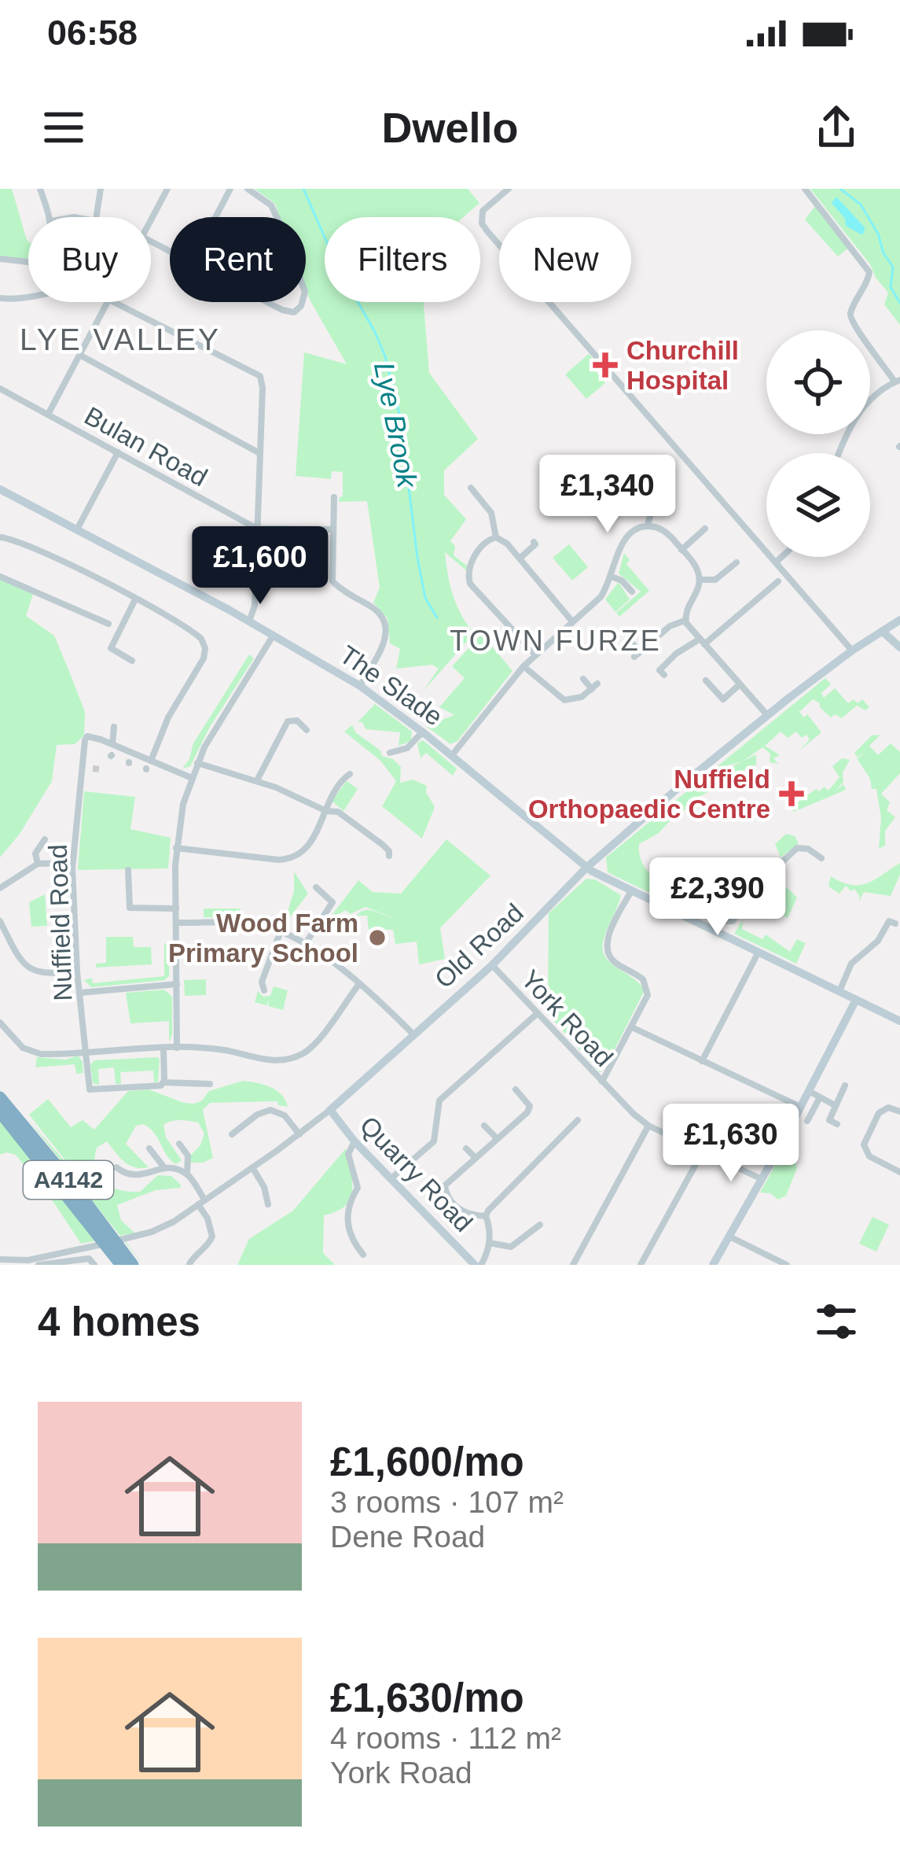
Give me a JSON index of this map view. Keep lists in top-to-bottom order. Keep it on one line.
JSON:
{"streets":{"highway":["A4142"],"street":["Bulan Road","The Slade","Nuffield Road","Old Road","York Road","Quarry Road"]},"crossings":[["The Slade","Old Road"],["Old Road","York Road"],["Old Road","Quarry Road"]],"districts":["LYE VALLEY","TOWN FURZE"],"water":["Lye Brook"],"places":{"health":["Churchill Hospital","Nuffield Orthopaedic Centre"],"other":["Wood Farm Primary School"]},"page":{"status":"06:58","header":"Dwello","chip":["Buy","Rent","Filters","New"],"price":["£1,340","£1,600","£2,390","£1,630"],"heading":"4 homes","list":[{"name":"£1,600/mo","note":"3 rooms · 107 m² · Dene Road"},{"name":"£1,630/mo","note":"4 rooms · 112 m² · York Road"}]}}
